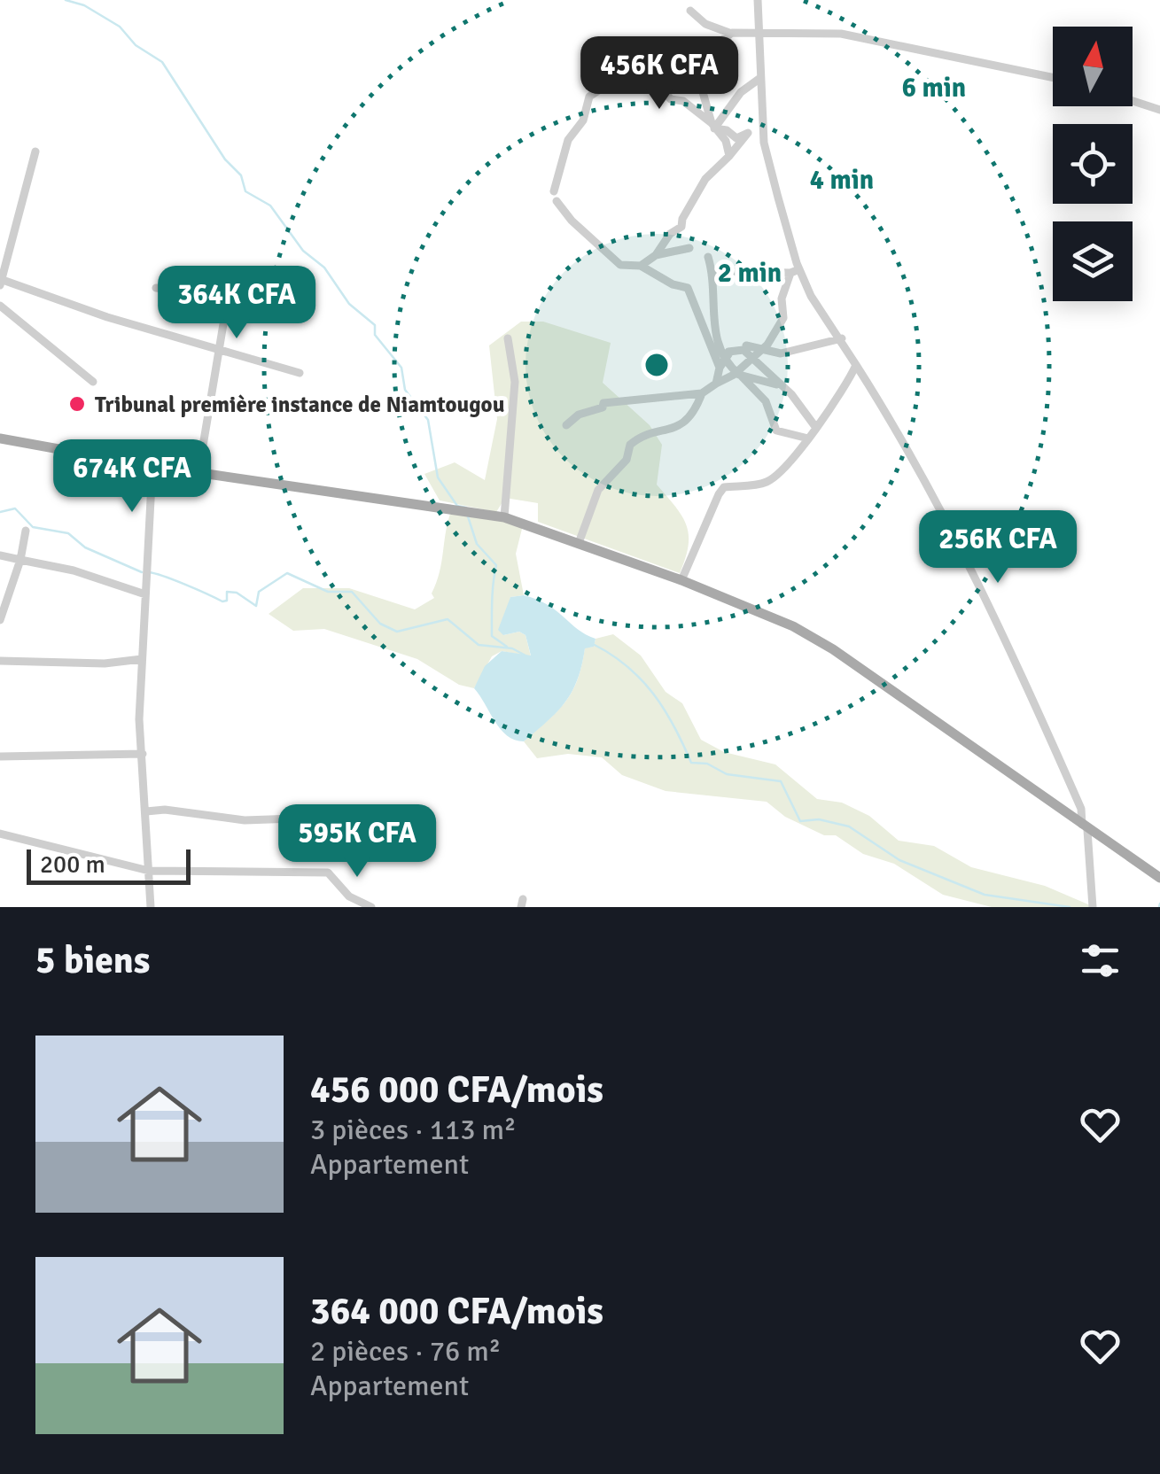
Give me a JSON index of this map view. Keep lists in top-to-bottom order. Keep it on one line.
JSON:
{"places":["Tribunal première instance de Niamtougou"],"scale_bar":"200 m","north":"top","page":{"price":["456K CFA","364K CFA","674K CFA","256K CFA","595K CFA"],"scale":"200 m","heading":"5 biens","list":[{"name":"456 000 CFA/mois","note":"3 pièces · 113 m² · Appartement"},{"name":"364 000 CFA/mois","note":"2 pièces · 76 m² · Appartement"}]},"rings":["6 min","4 min","2 min"]}
